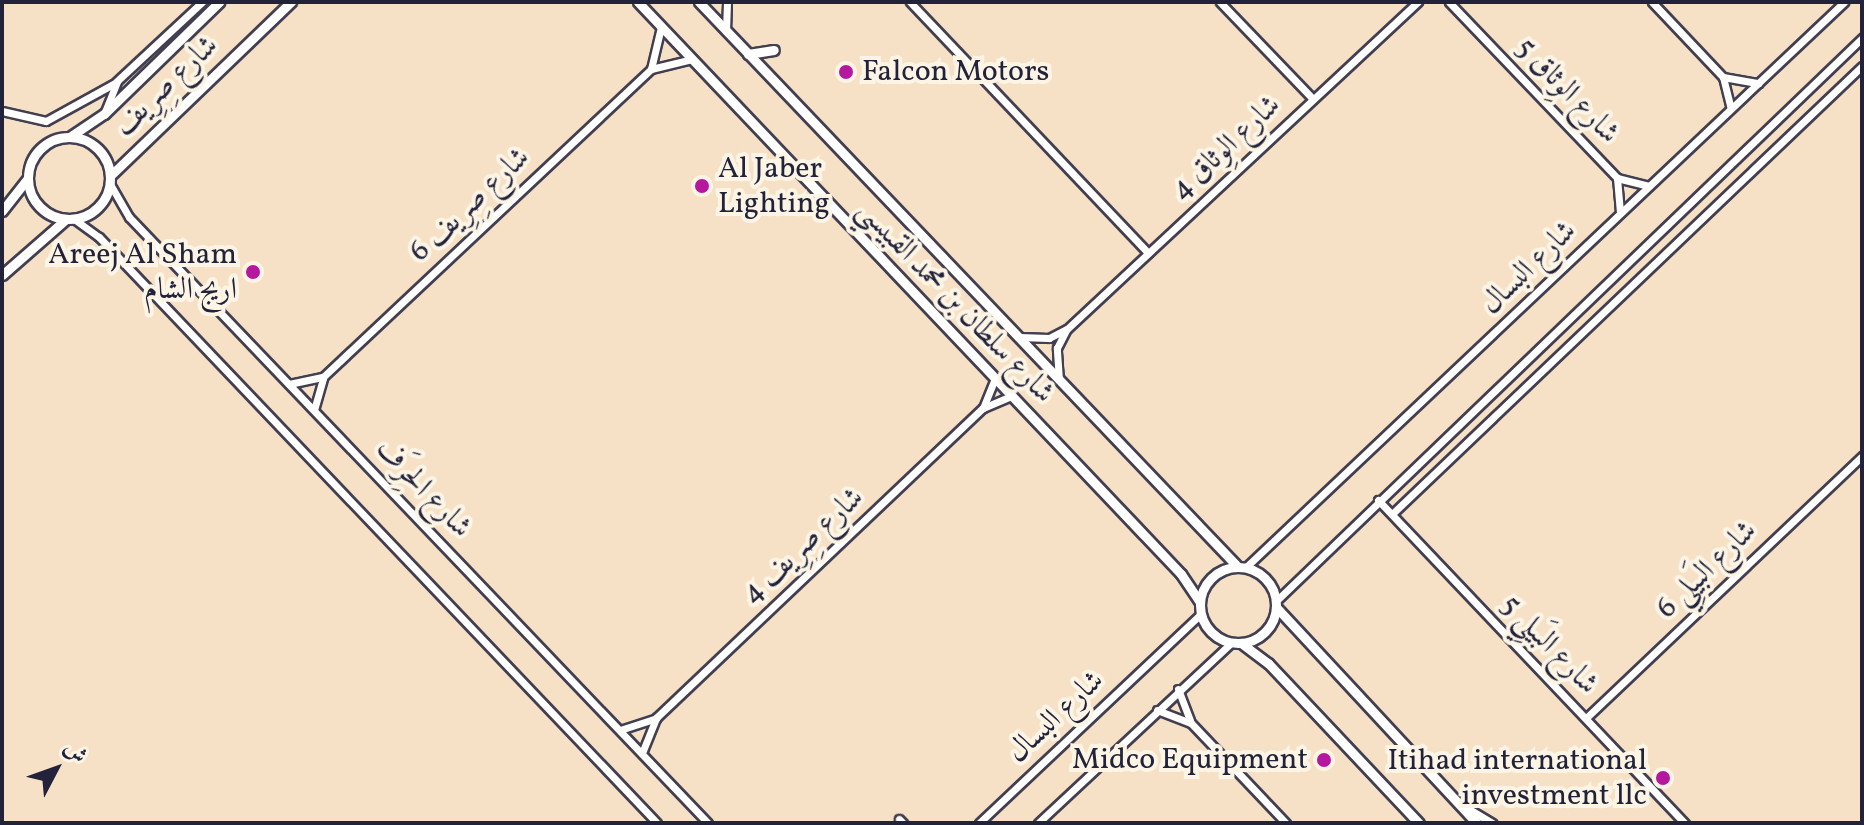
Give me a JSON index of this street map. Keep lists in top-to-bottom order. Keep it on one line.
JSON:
{"streets":{"main road":["شارع صِرِيف","شارع سلطان بن محمد القبيسي"],"street":["شارع الوِثاق 5","شارع الوِثاق 4","شارع صِرِيف 6","شارع البسال","شارع الحِرَف","شارع صِرِيف 4","شارع البَيلِي 6","شارع البَيلِي 5"]},"crossings":[["شارع صِرِيف","شارع الحِرَف"],["شارع الوِثاق 5","شارع البسال"],["شارع صِرِيف 6","شارع سلطان بن محمد القبيسي"],["شارع البسال","شارع سلطان بن محمد القبيسي"],["شارع سلطان بن محمد القبيسي","شارع صِرِيف 4"],["شارع الحِرَف","شارع صِرِيف 4"],["شارع البَيلِي 6","شارع البَيلِي 5"]],"places":["Falcon Motors","Al Jaber Lighting","Areej Al Sham اريج الشام","Midco Equipment","Itihad international investment llc"],"north":"top right"}
